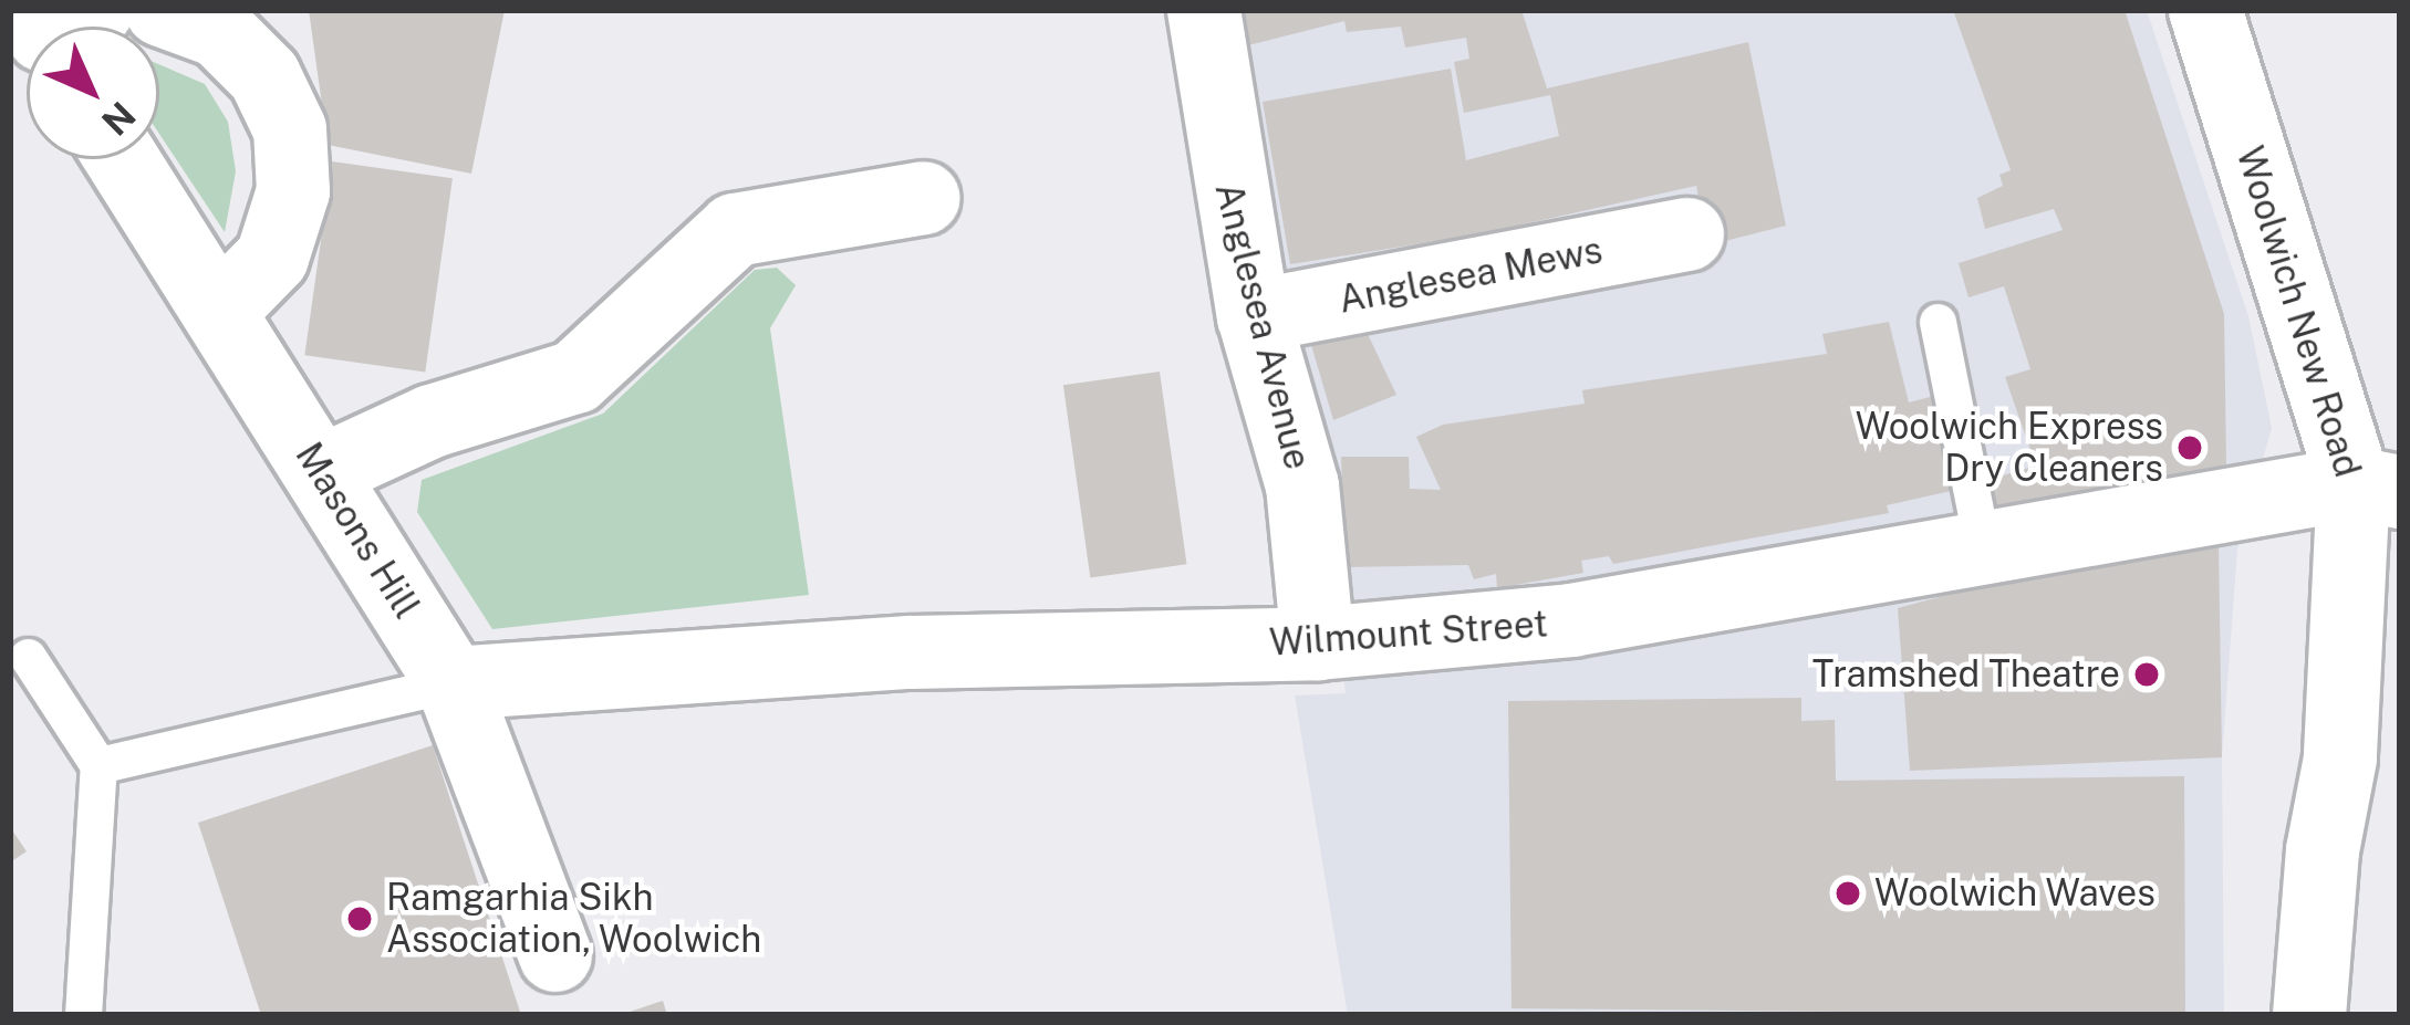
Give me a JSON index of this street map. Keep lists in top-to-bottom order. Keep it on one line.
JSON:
{"streets":{"street":["Anglesea Mews","Woolwich New Road","Anglesea Avenue","Masons Hill","Wilmount Street"]},"crossings":[["Anglesea Mews","Anglesea Avenue"],["Woolwich New Road","Wilmount Street"],["Anglesea Avenue","Wilmount Street"],["Masons Hill","Wilmount Street"]],"places":["Woolwich Express Dry Cleaners","Tramshed Theatre","Woolwich Waves","Ramgarhia Sikh Association, Woolwich"],"north":"bottom right"}
